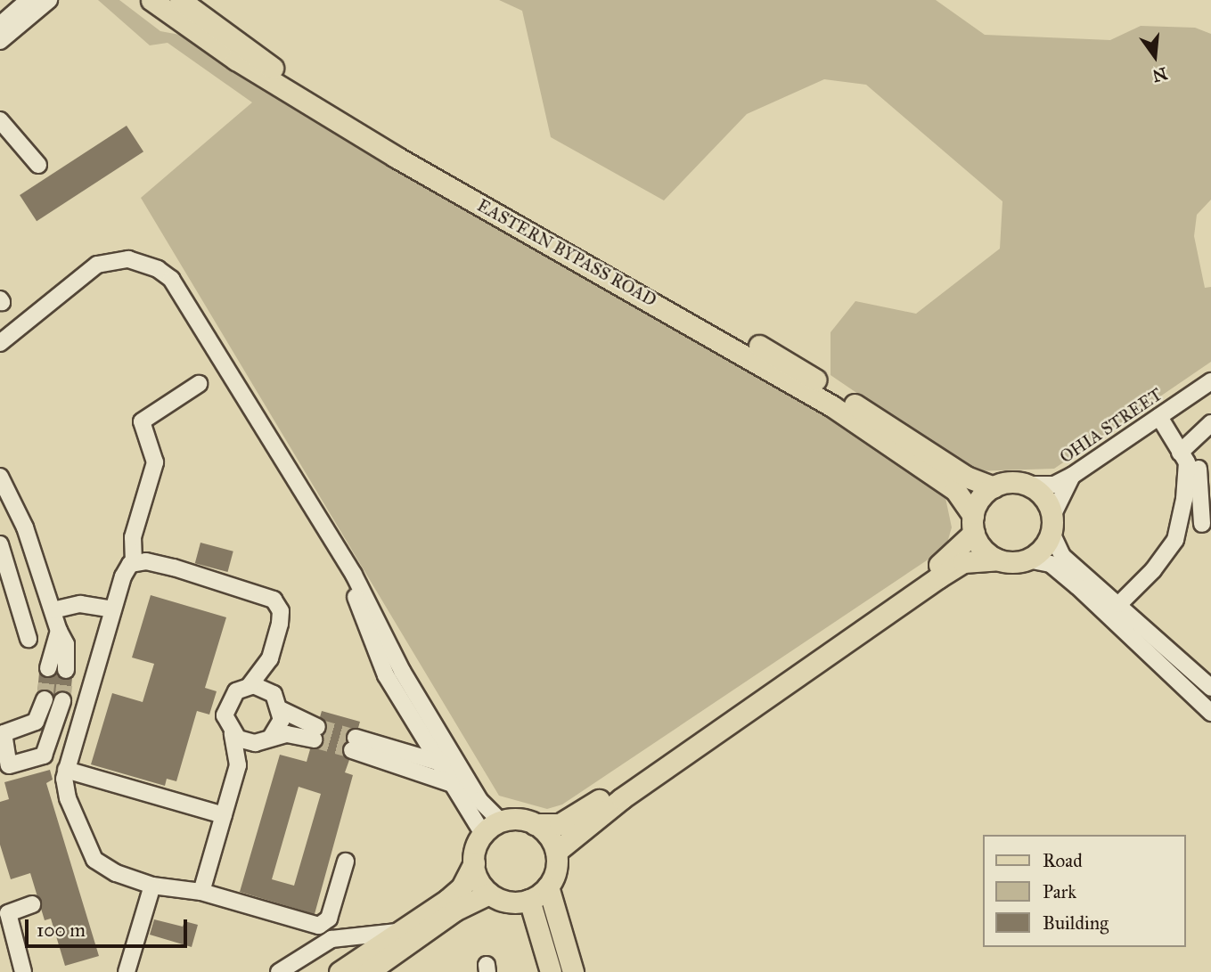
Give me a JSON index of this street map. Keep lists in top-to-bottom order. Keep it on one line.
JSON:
{"streets":{"main road":["EASTERN BYPASS ROAD"],"street":["OHIA STREET"]},"crossings":[["EASTERN BYPASS ROAD","OHIA STREET"]],"legend":["Road","Park","Building"],"scale_bar":"100 m","north":"bottom"}
